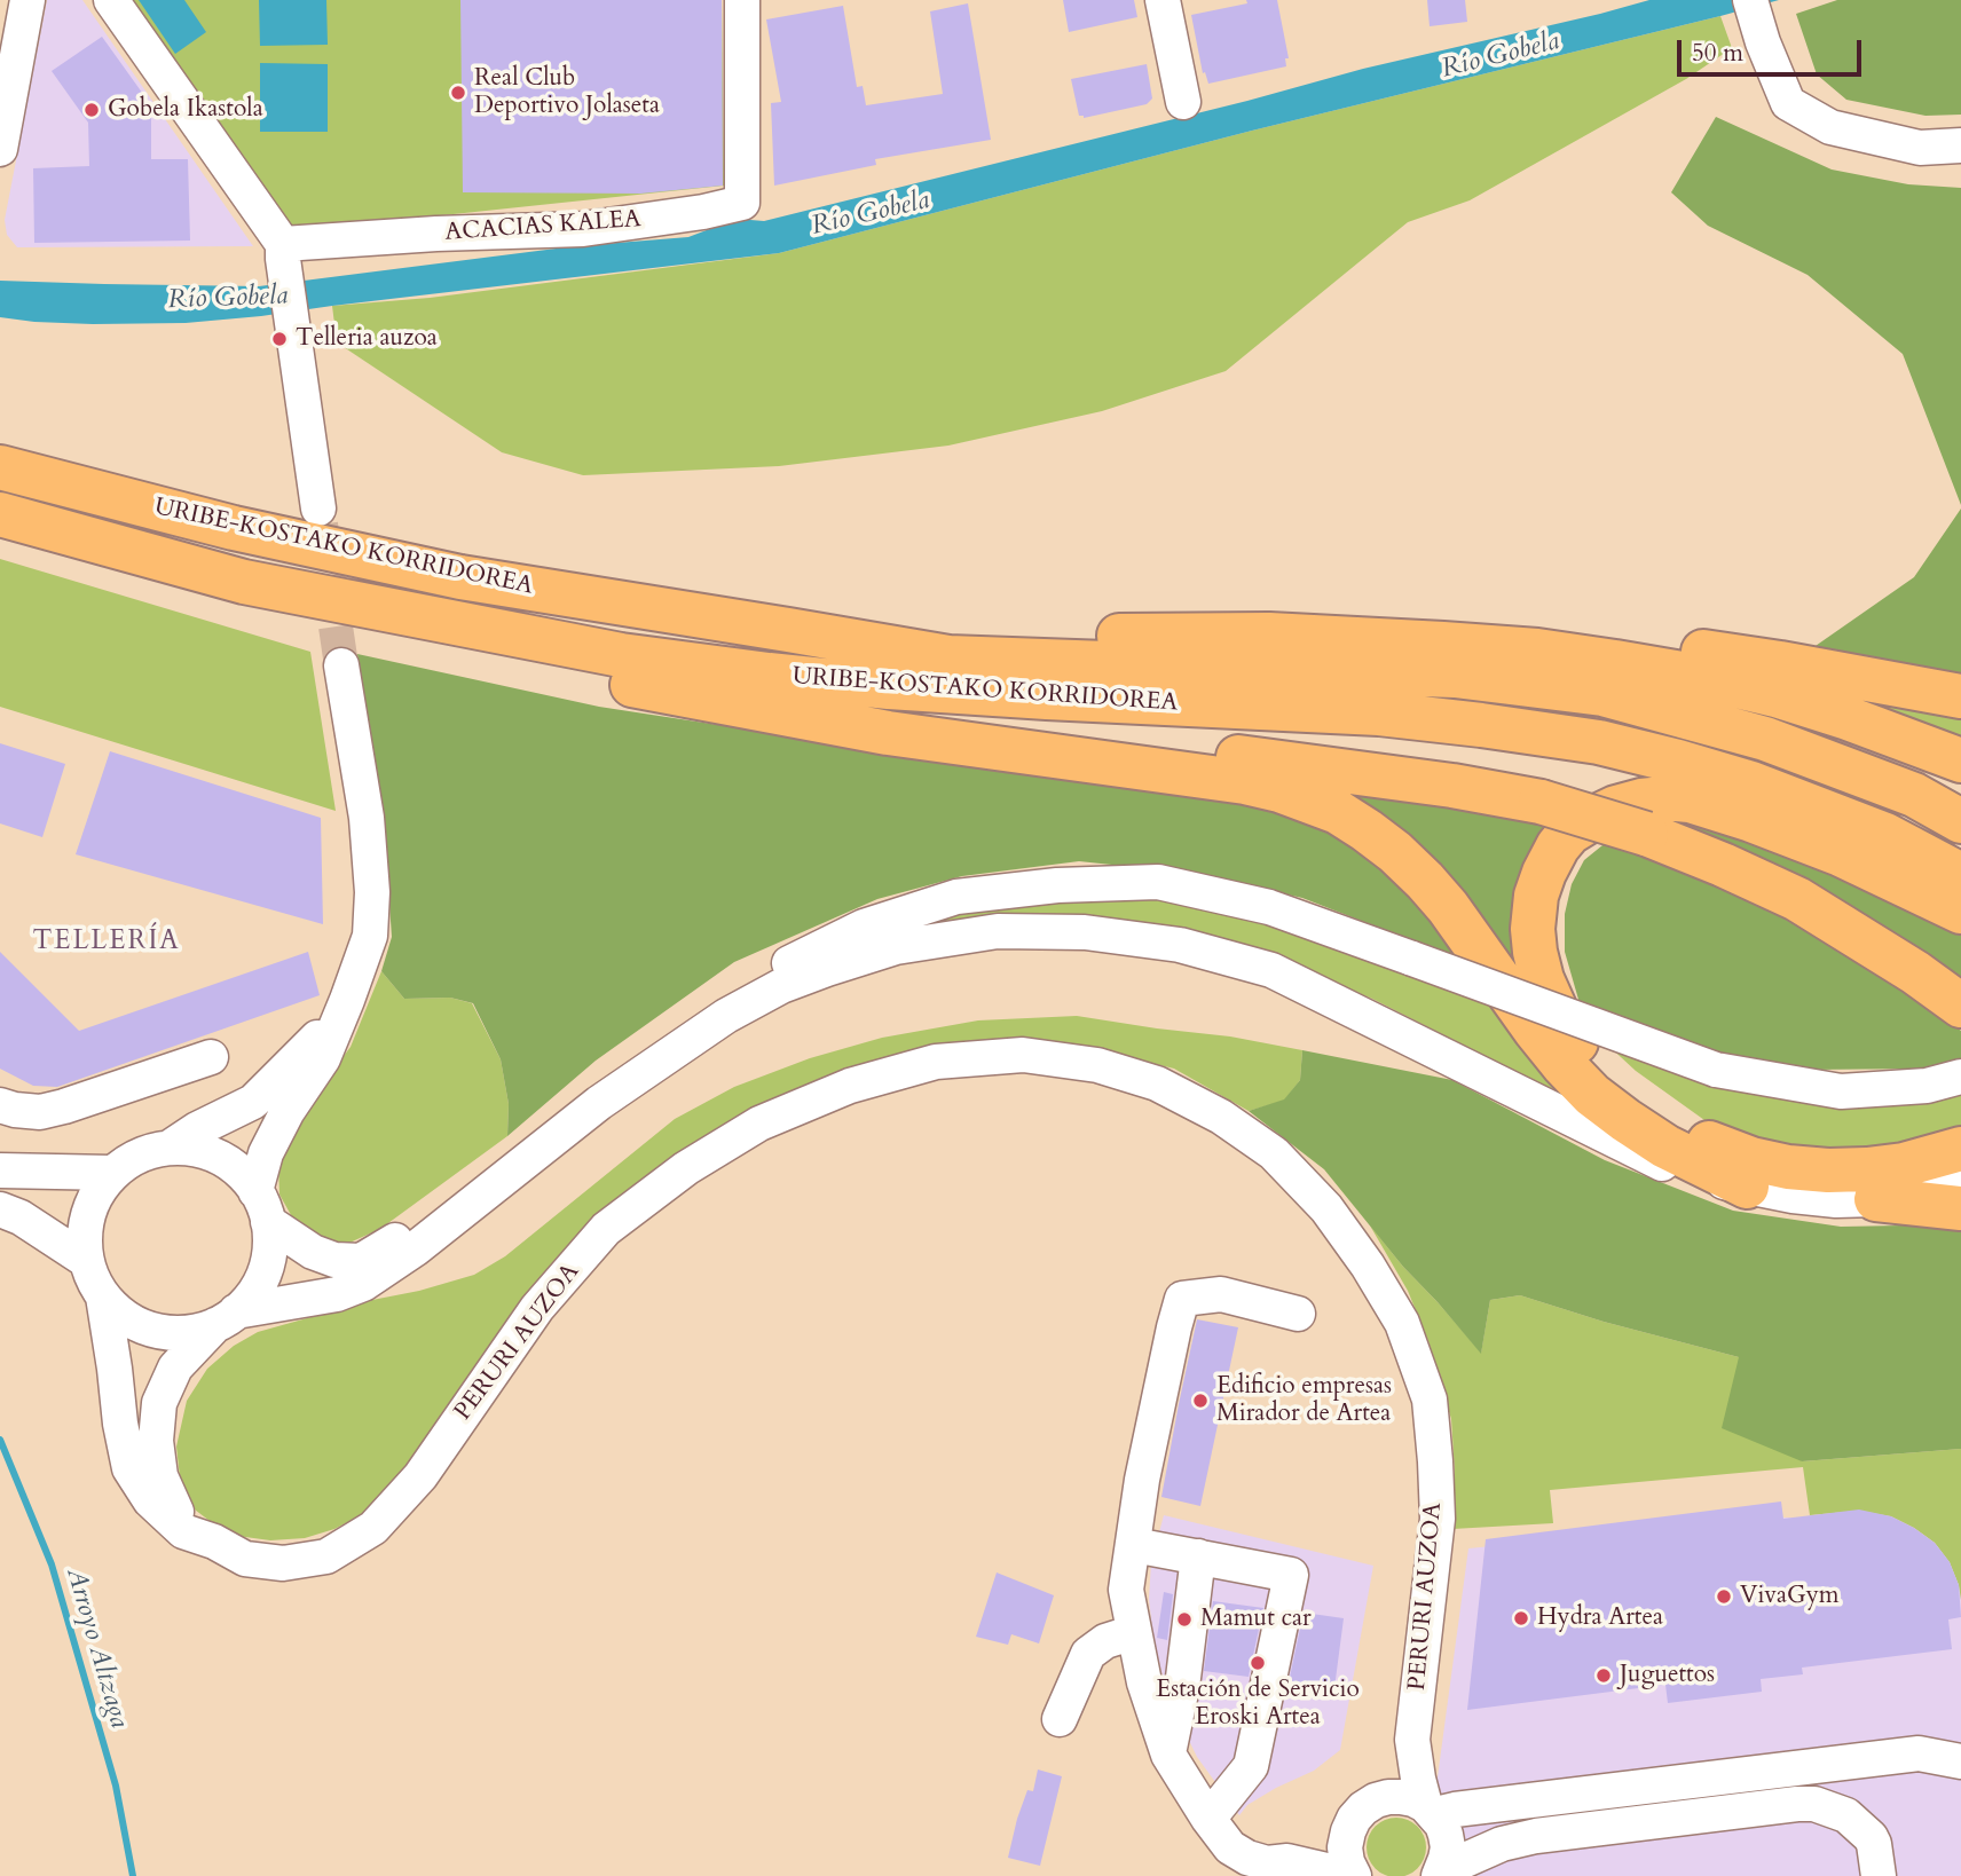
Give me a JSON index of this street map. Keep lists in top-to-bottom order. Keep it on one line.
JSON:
{"streets":{"highway":["URIBE-KOSTAKO KORRIDOREA"],"street":["ACACIAS KALEA","PERURI AUZOA"]},"districts":["TELLERÍA"],"water":["Río Gobela","Arroyo Altzaga"],"places":["Real Club Deportivo Jolaseta","Gobela Ikastola","Telleria auzoa","Edificio empresas Mirador de Artea","VivaGym","Hydra Artea","Mamut car","Estación de Servicio Eroski Artea","Juguettos"],"scale_bar":"50 m"}
